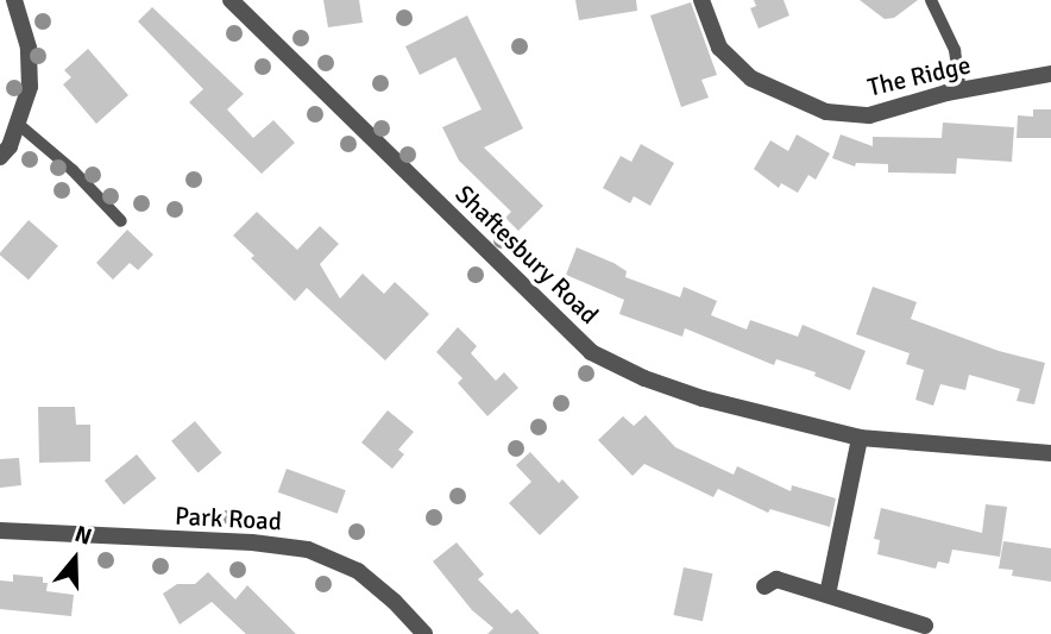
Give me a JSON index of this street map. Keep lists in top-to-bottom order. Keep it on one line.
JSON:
{"streets":{"street":["The Ridge","Shaftesbury Road","Park Road"]},"north":"top"}
